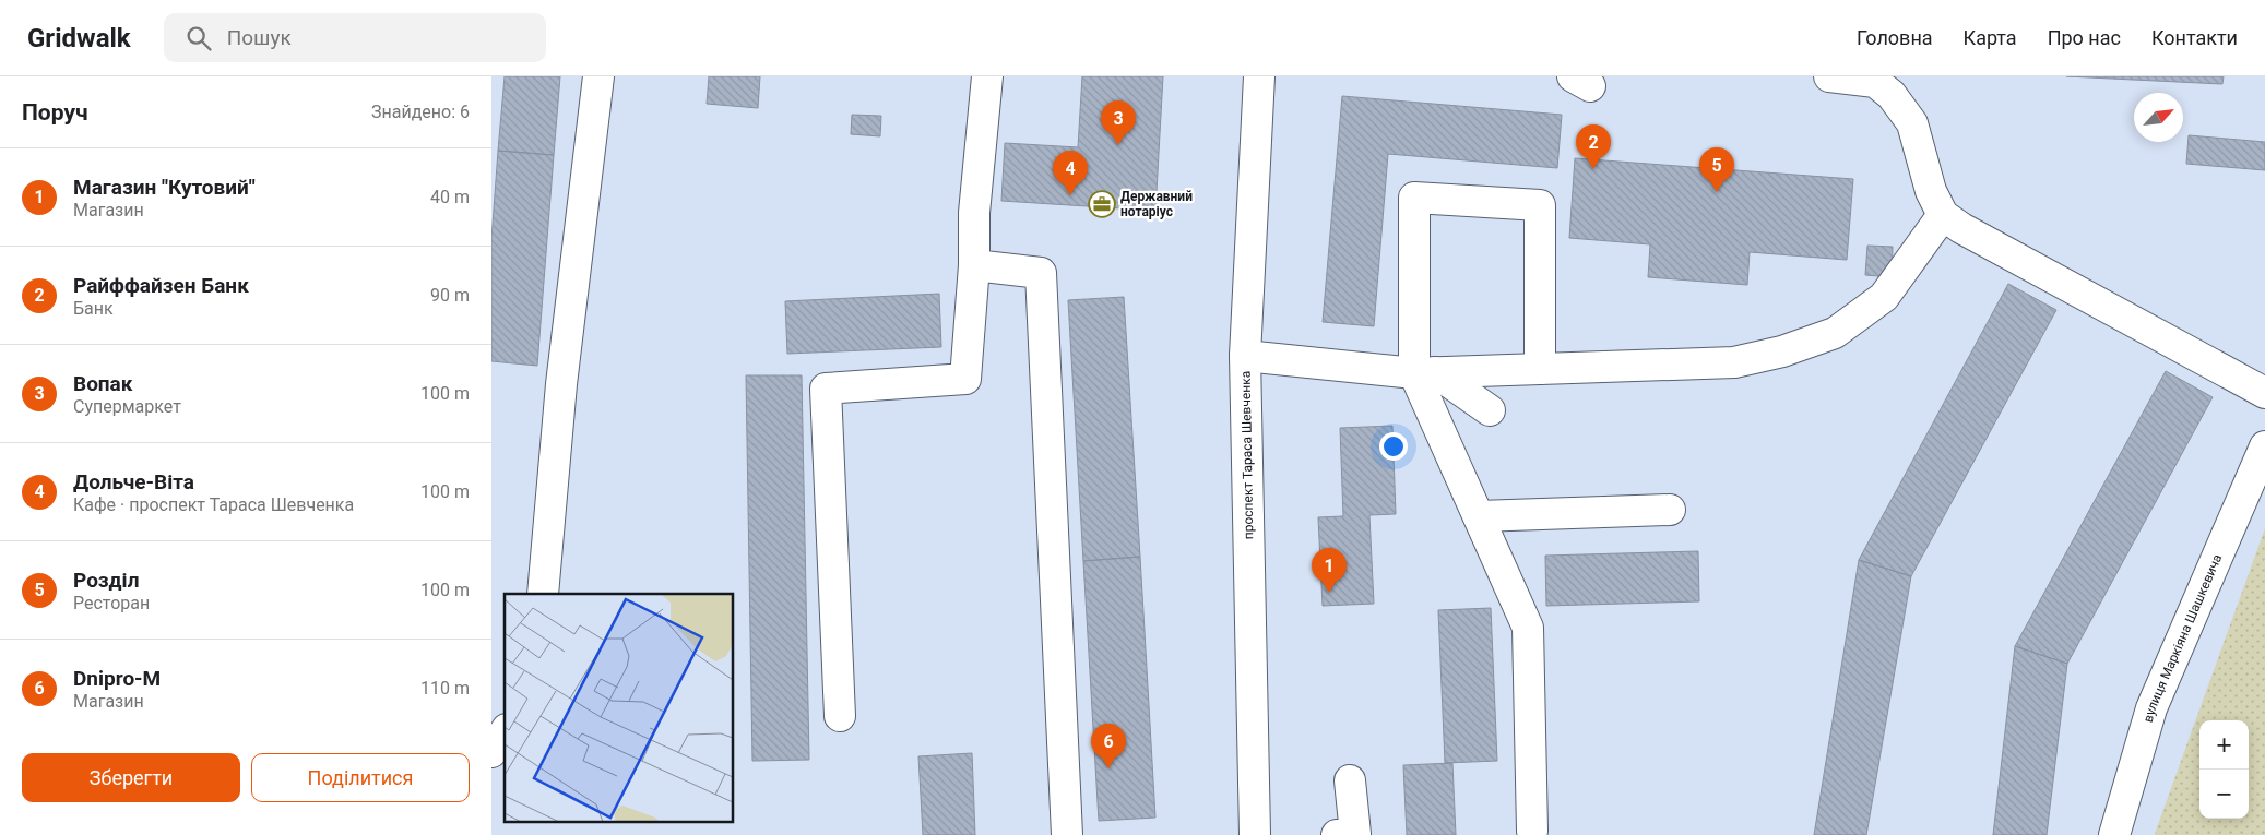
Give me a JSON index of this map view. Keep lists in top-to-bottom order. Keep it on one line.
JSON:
{"streets":{"street":["проспект Тараса Шевченка","вулиця Маркіяна Шашкевича"]},"places":{"office":["Державний нотаріус"]},"north":"top right","page":{"header":"Gridwalk","search":"Пошук","nav":["Головна","Карта","Про нас","Контакти"],"heading":["Поруч","Знайдено: 6"],"pins":["3","2","5","4","1","6"],"list":[{"mark":"1","name":"Магазин \"Кутовий\"","note":"Магазин","value":"40 m"},{"mark":"2","name":"Райффайзен Банк","note":"Банк","value":"90 m"},{"mark":"3","name":"Вопак","note":"Супермаркет","value":"100 m"},{"mark":"4","name":"Дольче-Віта","note":"Кафе · проспект Тараса Шевченка","value":"100 m"},{"mark":"5","name":"Розділ","note":"Ресторан","value":"100 m"},{"mark":"6","name":"Dnipro-M","note":"Магазин","value":"110 m"}],"map_buttons":["+","−"],"buttons":["Зберегти","Поділитися"]}}
